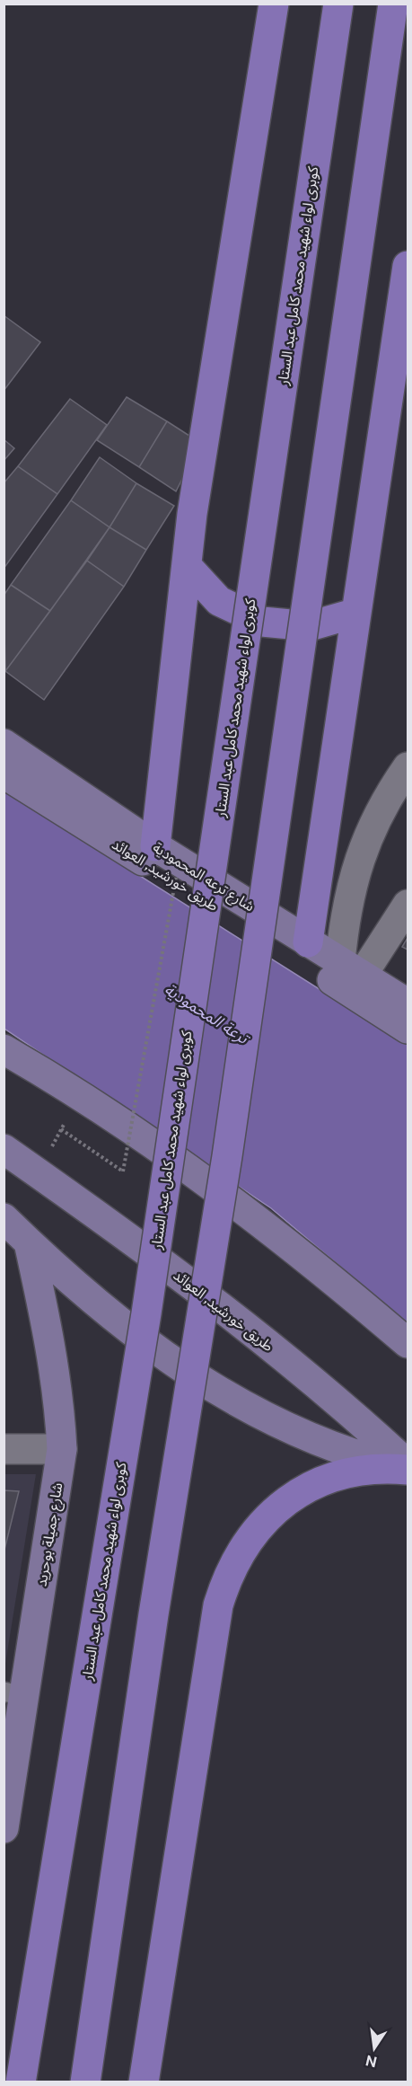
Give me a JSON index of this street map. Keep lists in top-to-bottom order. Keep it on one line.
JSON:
{"streets":{"main road":["كوبرى لواء شهيد محمد كامل عبد الستار","طريق خورشيد, العوائد","شارع ترعه المحمودية","شارع جميلة بوحريد"]},"water":["ترعة المحمودية"],"north":"bottom"}
